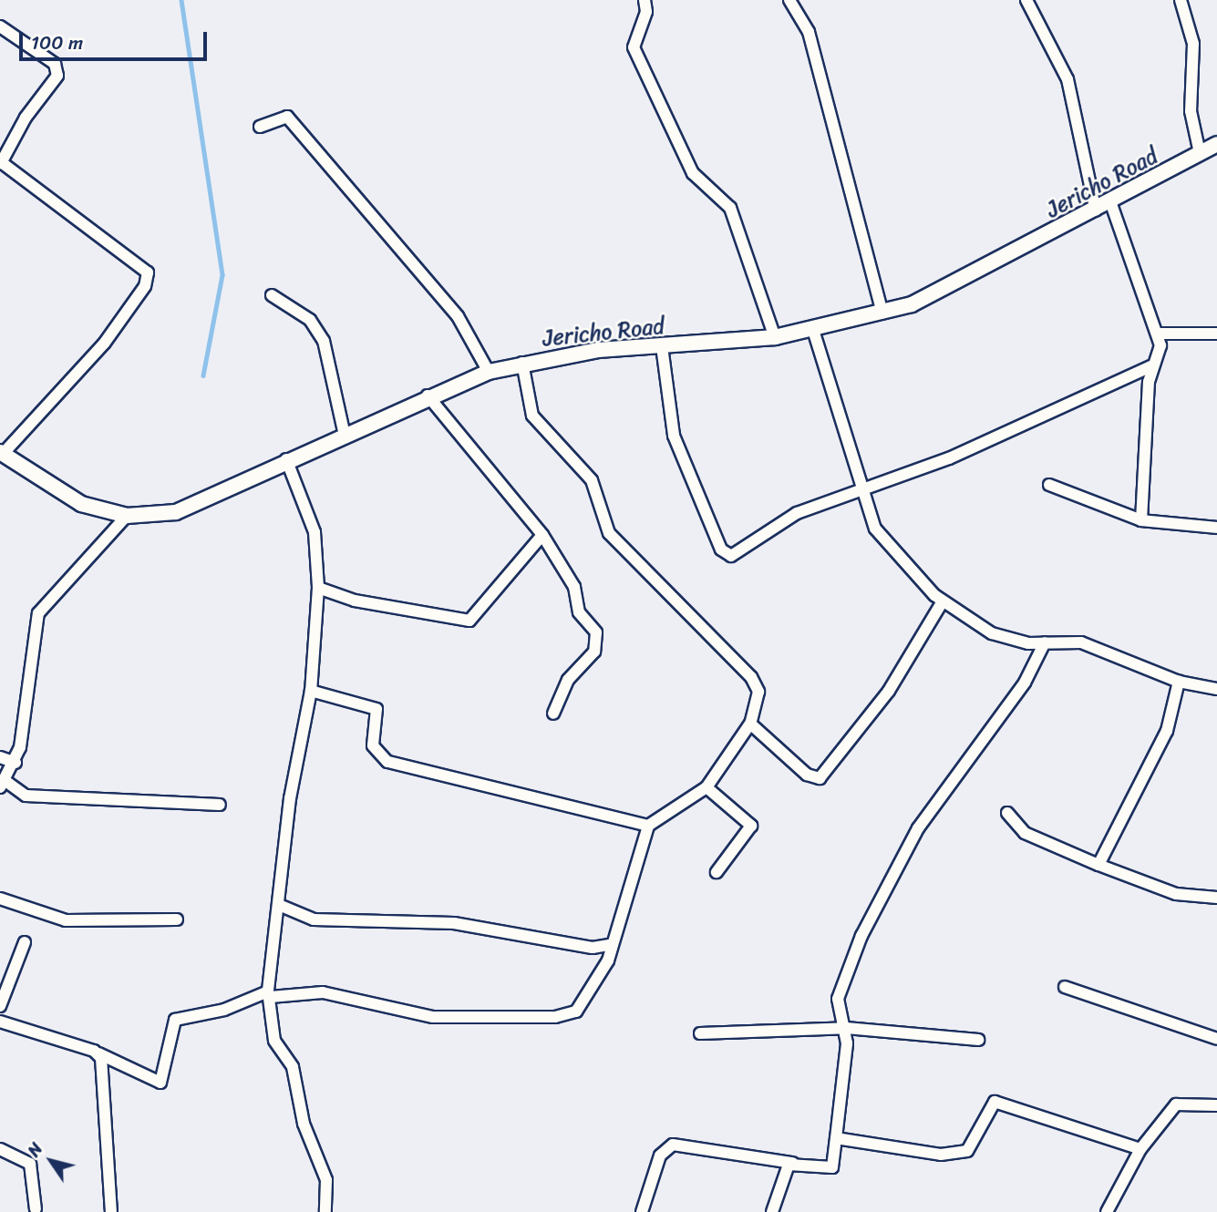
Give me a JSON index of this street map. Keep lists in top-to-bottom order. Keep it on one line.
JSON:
{"streets":{"street":["Jericho Road"]},"scale_bar":"100 m","north":"top left"}
